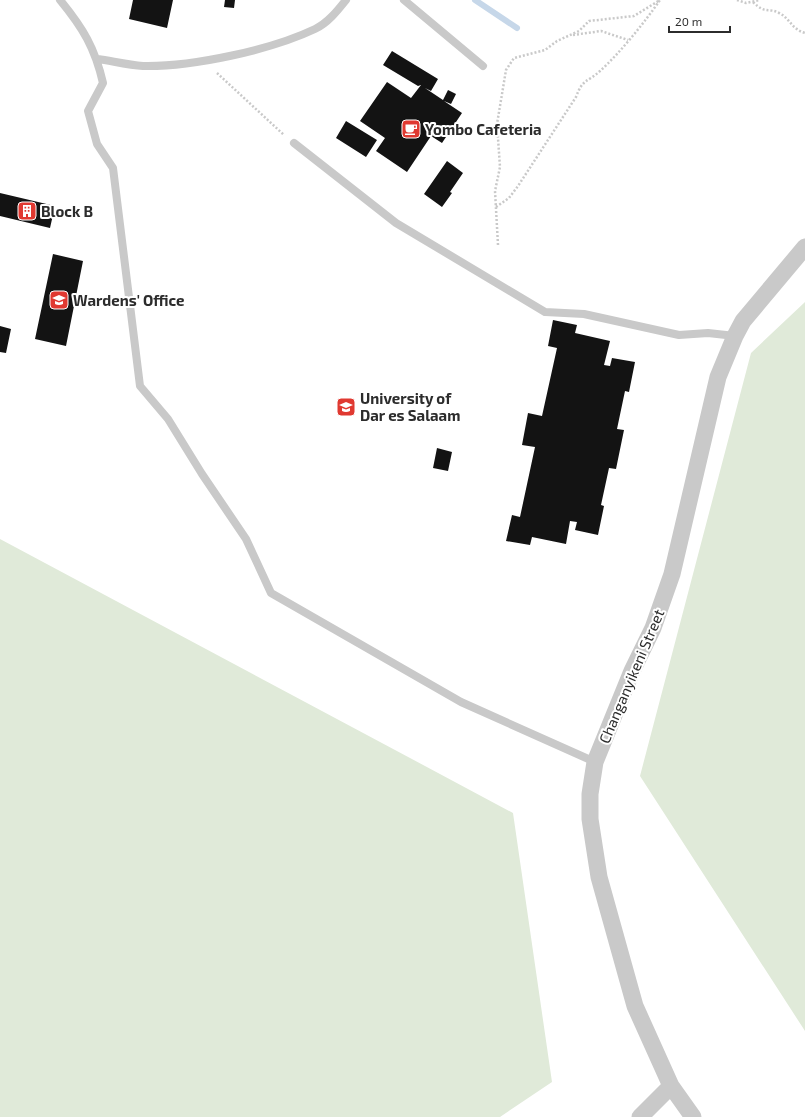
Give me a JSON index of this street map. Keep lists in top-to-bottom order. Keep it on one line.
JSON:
{"streets":{"street":["Changanyikeni Street"]},"places":{"cafe":["Yombo Cafeteria"],"building":["Block B"],"school or university":["Wardens' Office","University of Dar es Salaam"]},"scale_bar":"20 m"}
